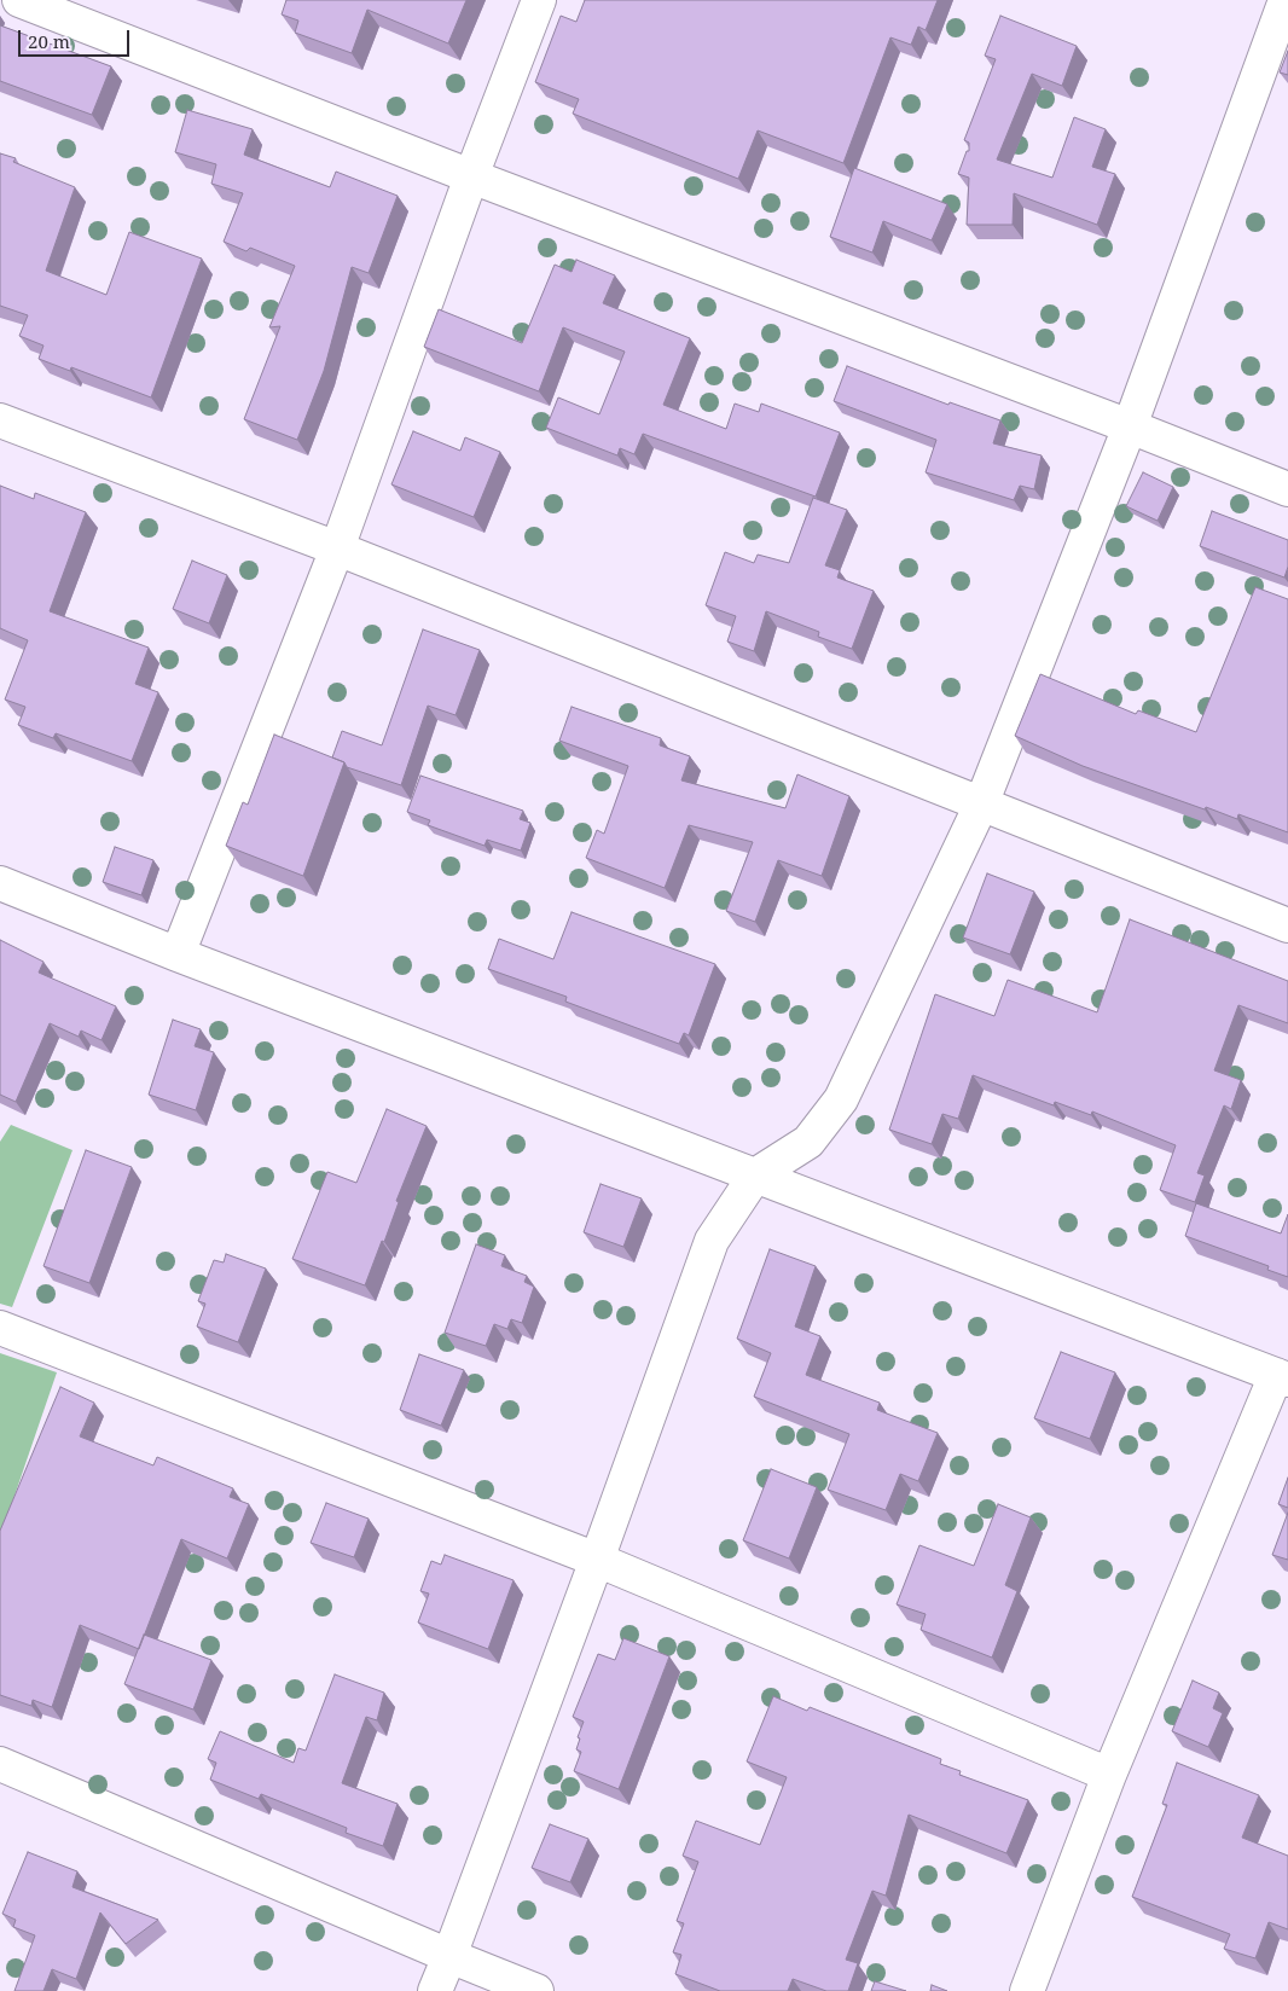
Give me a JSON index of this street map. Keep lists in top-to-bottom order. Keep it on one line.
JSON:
{"scale_bar":"20 m"}
